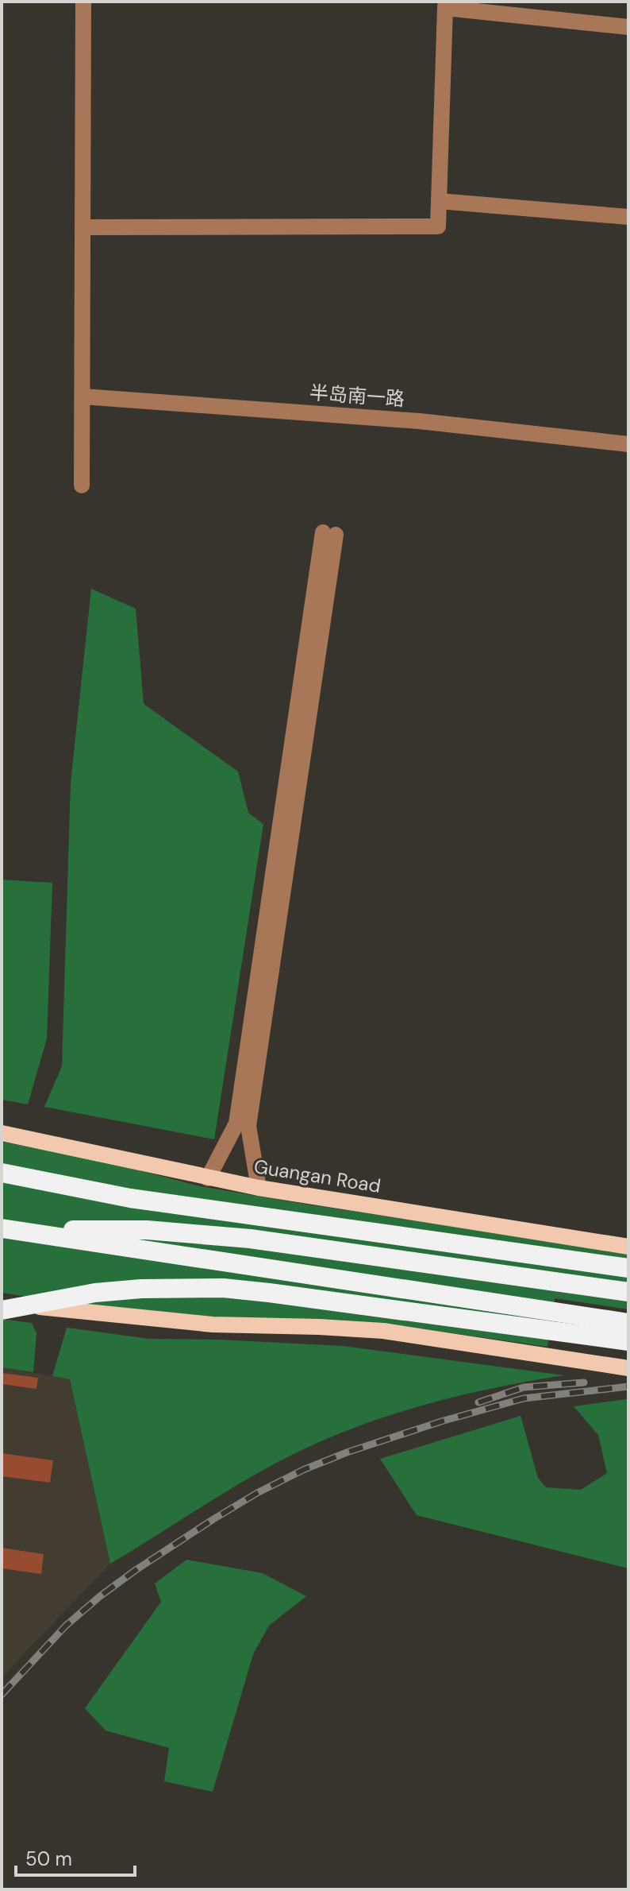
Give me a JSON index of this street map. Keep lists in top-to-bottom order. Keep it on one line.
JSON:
{"streets":{"main road":["Guangan Road"],"street":["半岛南一路"]},"scale_bar":"50 m"}
